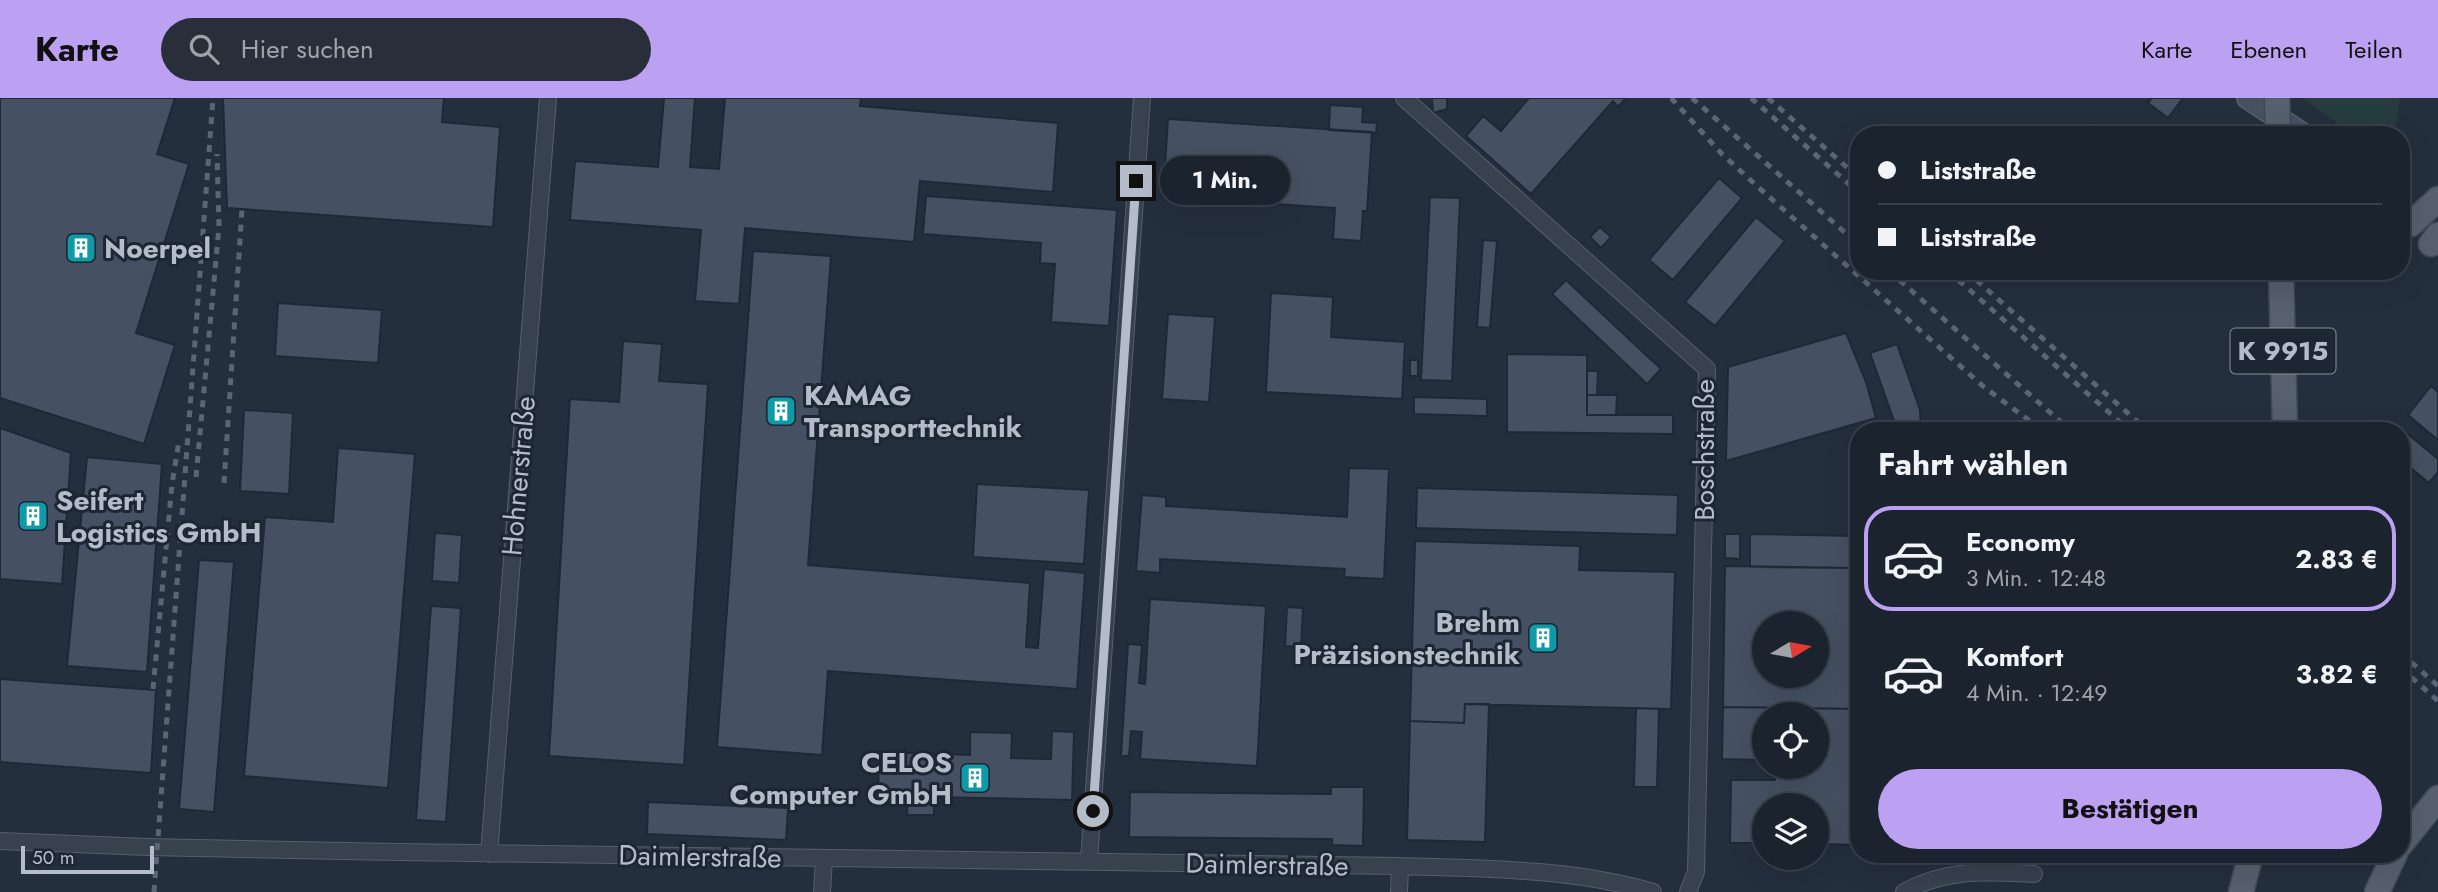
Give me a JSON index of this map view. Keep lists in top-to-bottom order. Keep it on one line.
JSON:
{"streets":{"main road":["K 9915"],"street":["Boschstraße","Hohnerstraße","Daimlerstraße"]},"crossings":[["Hohnerstraße","Daimlerstraße"]],"places":{"building":["Noerpel","KAMAG Transporttechnik","Seifert Logistics GmbH","Brehm Präzisionstechnik","CELOS Computer GmbH"]},"scale_bar":"50 m","north":"right","page":{"header":"Karte","search":"Hier suchen","nav":["Karte","Ebenen","Teilen"],"banner":["Liststraße","Liststraße"],"bubble":"1 Min.","heading":"Fahrt wählen","list":[{"name":"Economy","note":"3 Min. · 12:48","value":"2.83 €"},{"name":"Komfort","note":"4 Min. · 12:49","value":"3.82 €"}],"buttons":"Bestätigen","scale":"50 m"}}
